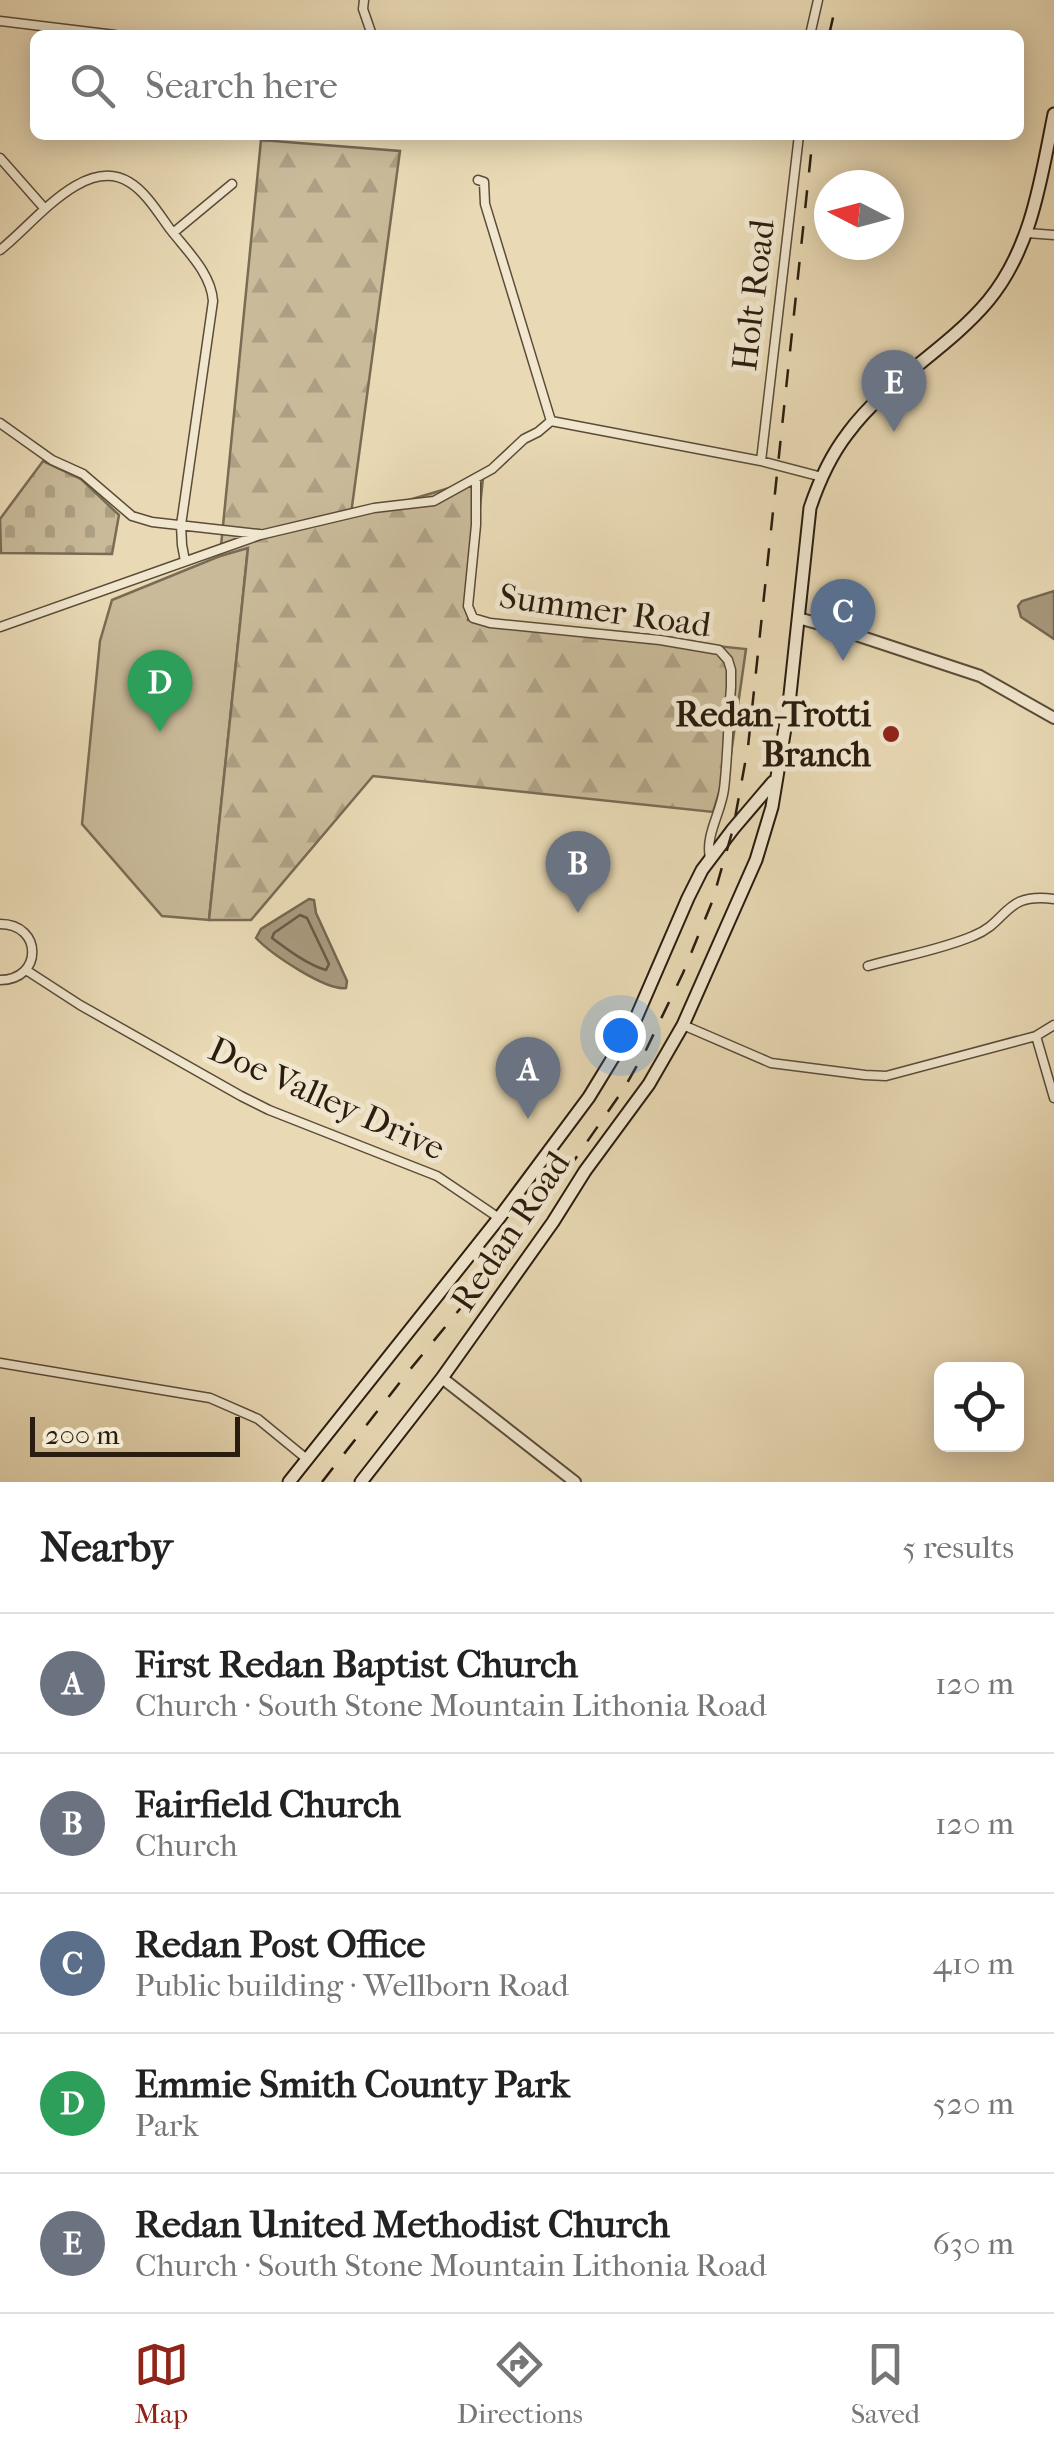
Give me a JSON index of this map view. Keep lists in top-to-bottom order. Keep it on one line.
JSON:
{"streets":{"main road":["Redan Road"],"street":["Holt Road","Summer Road","Doe Valley Drive"]},"places":["Redan-Trotti Branch"],"scale_bar":"200 m","north":"left","page":{"search":"Search here","pins":["E","C","D","B","A"],"scale":"200 m","heading":["Nearby","5 results"],"list":[{"mark":"A","name":"First Redan Baptist Church","note":"Church · South Stone Mountain Lithonia Road","value":"120 m"},{"mark":"B","name":"Fairfield Church","note":"Church","value":"120 m"},{"mark":"C","name":"Redan Post Office","note":"Public building · Wellborn Road","value":"410 m"},{"mark":"D","name":"Emmie Smith County Park","note":"Park","value":"520 m"},{"mark":"E","name":"Redan United Methodist Church","note":"Church · South Stone Mountain Lithonia Road","value":"630 m"}],"nav":["Map","Directions","Saved"]}}
